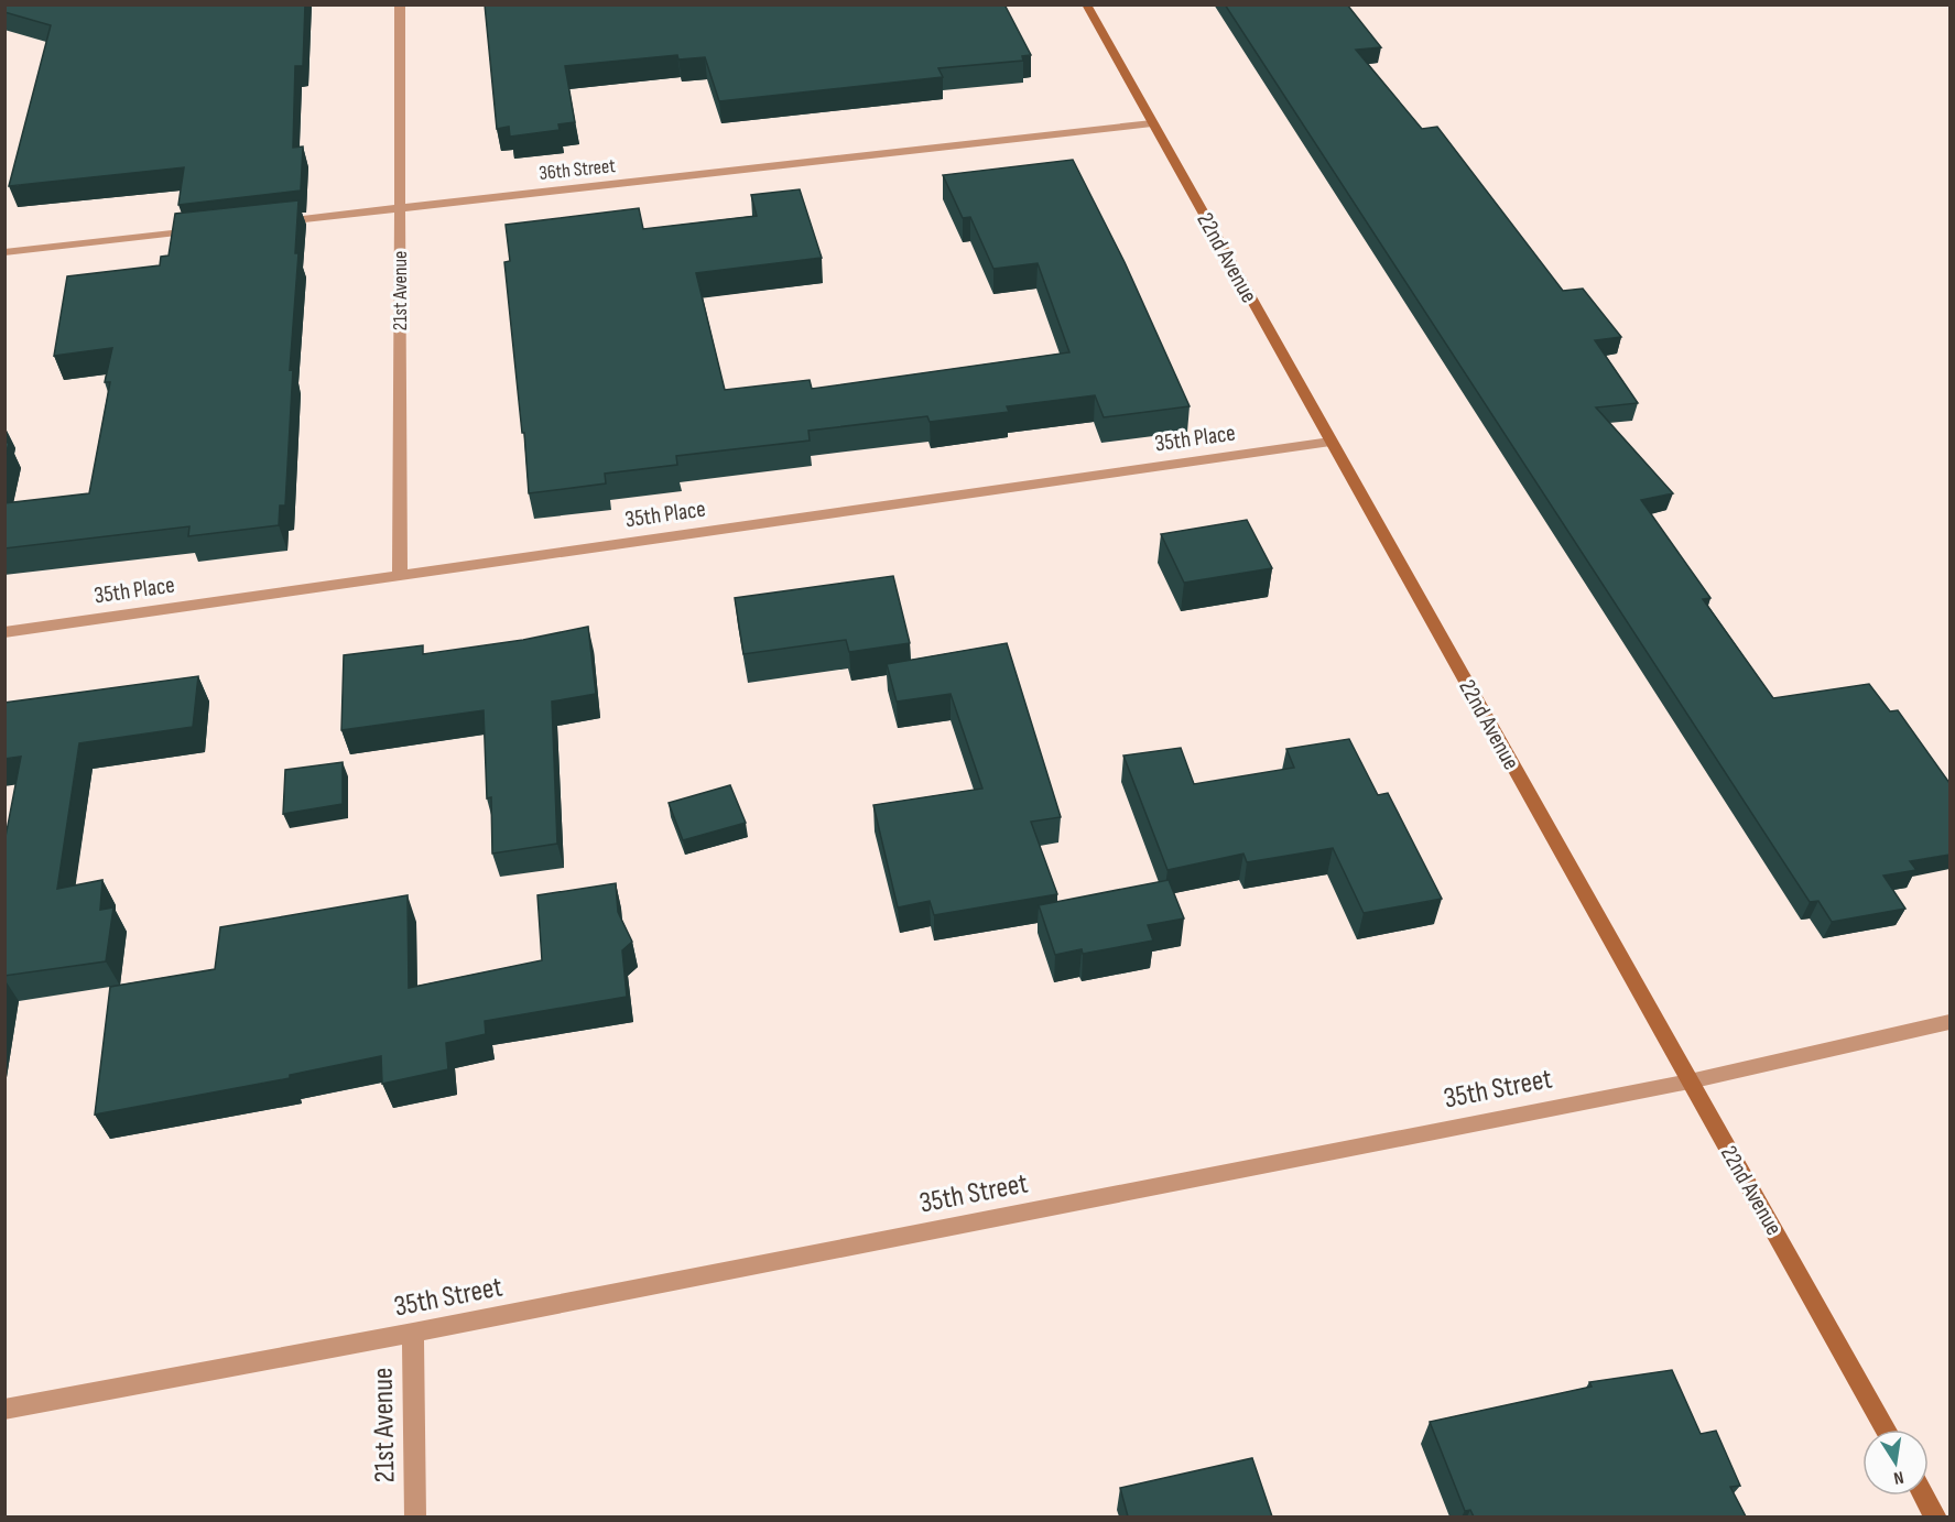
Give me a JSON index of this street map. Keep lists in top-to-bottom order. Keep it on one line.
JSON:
{"streets":{"street":["36th Street","22nd Avenue","21st Avenue","35th Place","35th Street"]},"crossings":[["36th Street","22nd Avenue"],["36th Street","21st Avenue"],["22nd Avenue","35th Place"],["22nd Avenue","35th Street"],["21st Avenue","35th Place"],["21st Avenue","35th Street"]],"north":"bottom"}
